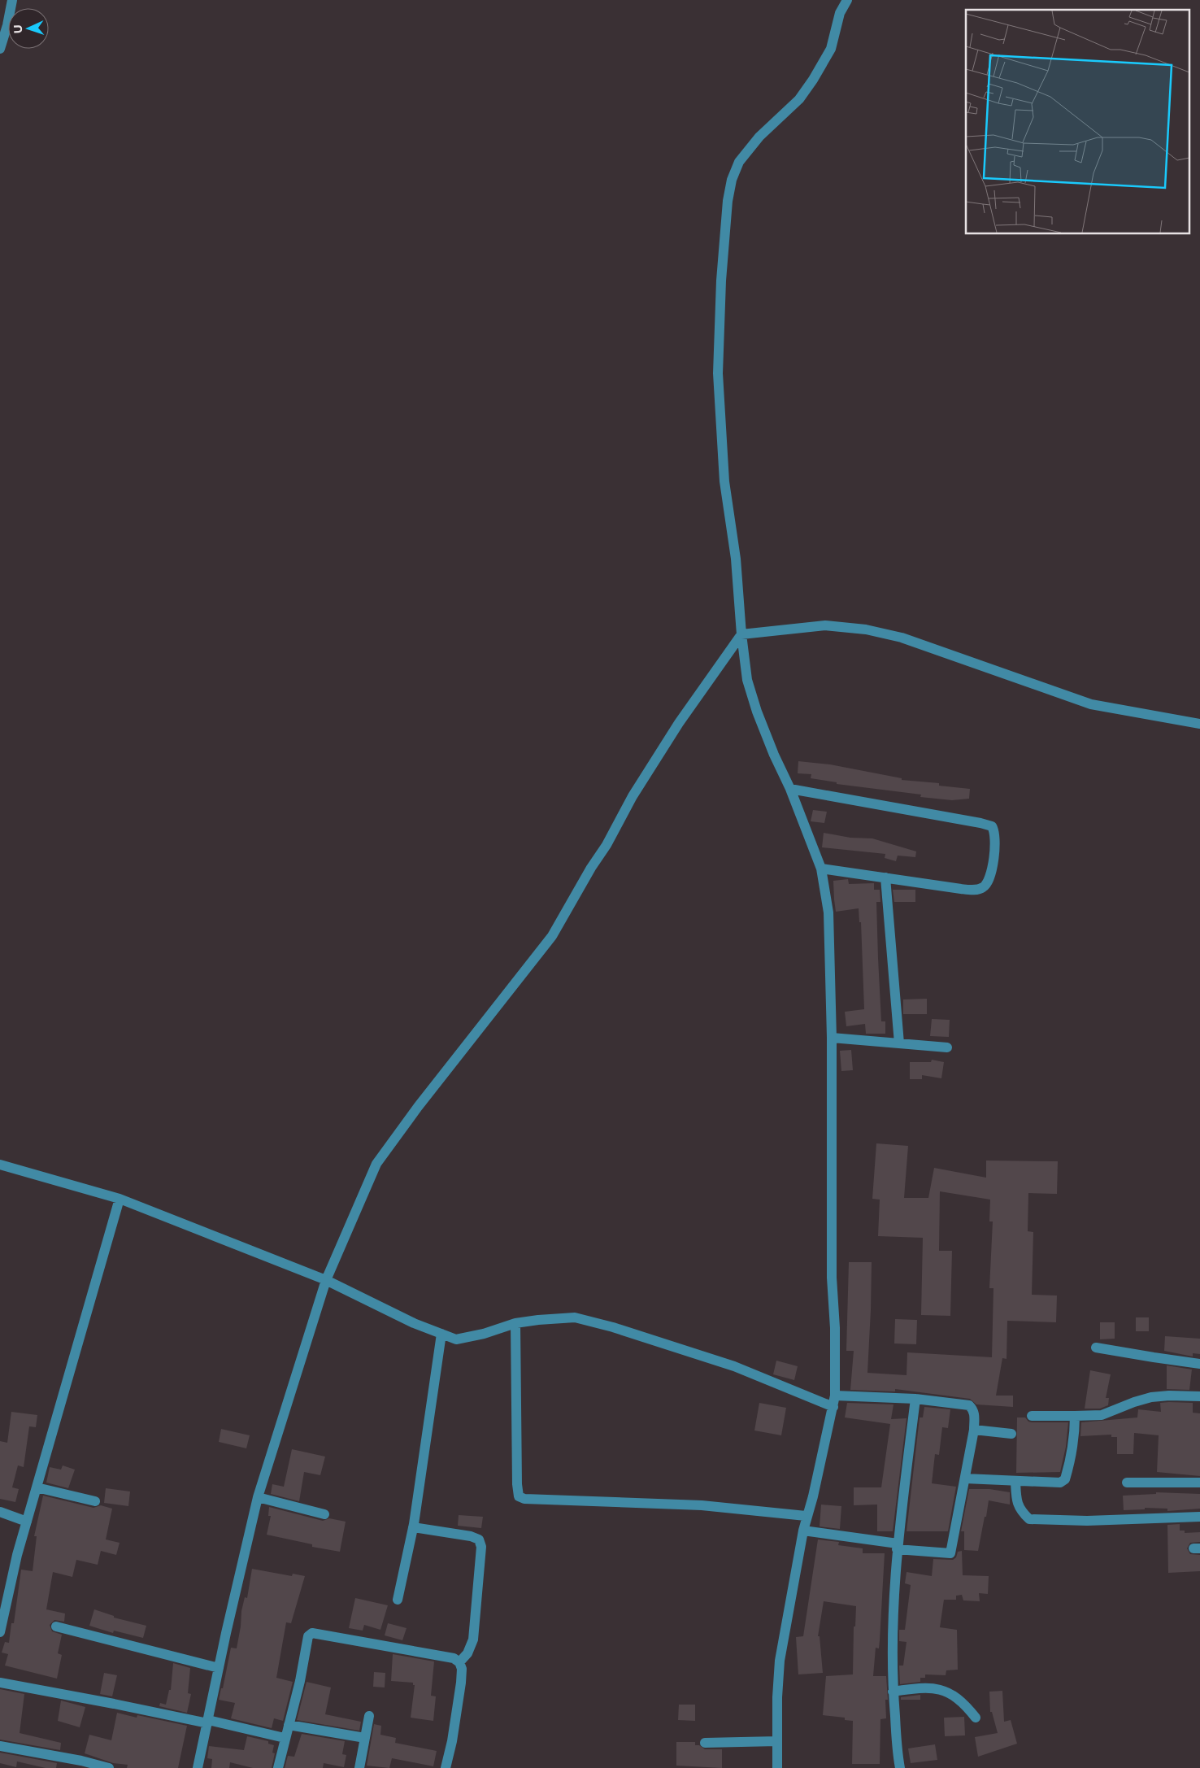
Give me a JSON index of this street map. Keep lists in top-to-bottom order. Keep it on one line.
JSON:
{"north":"left"}
